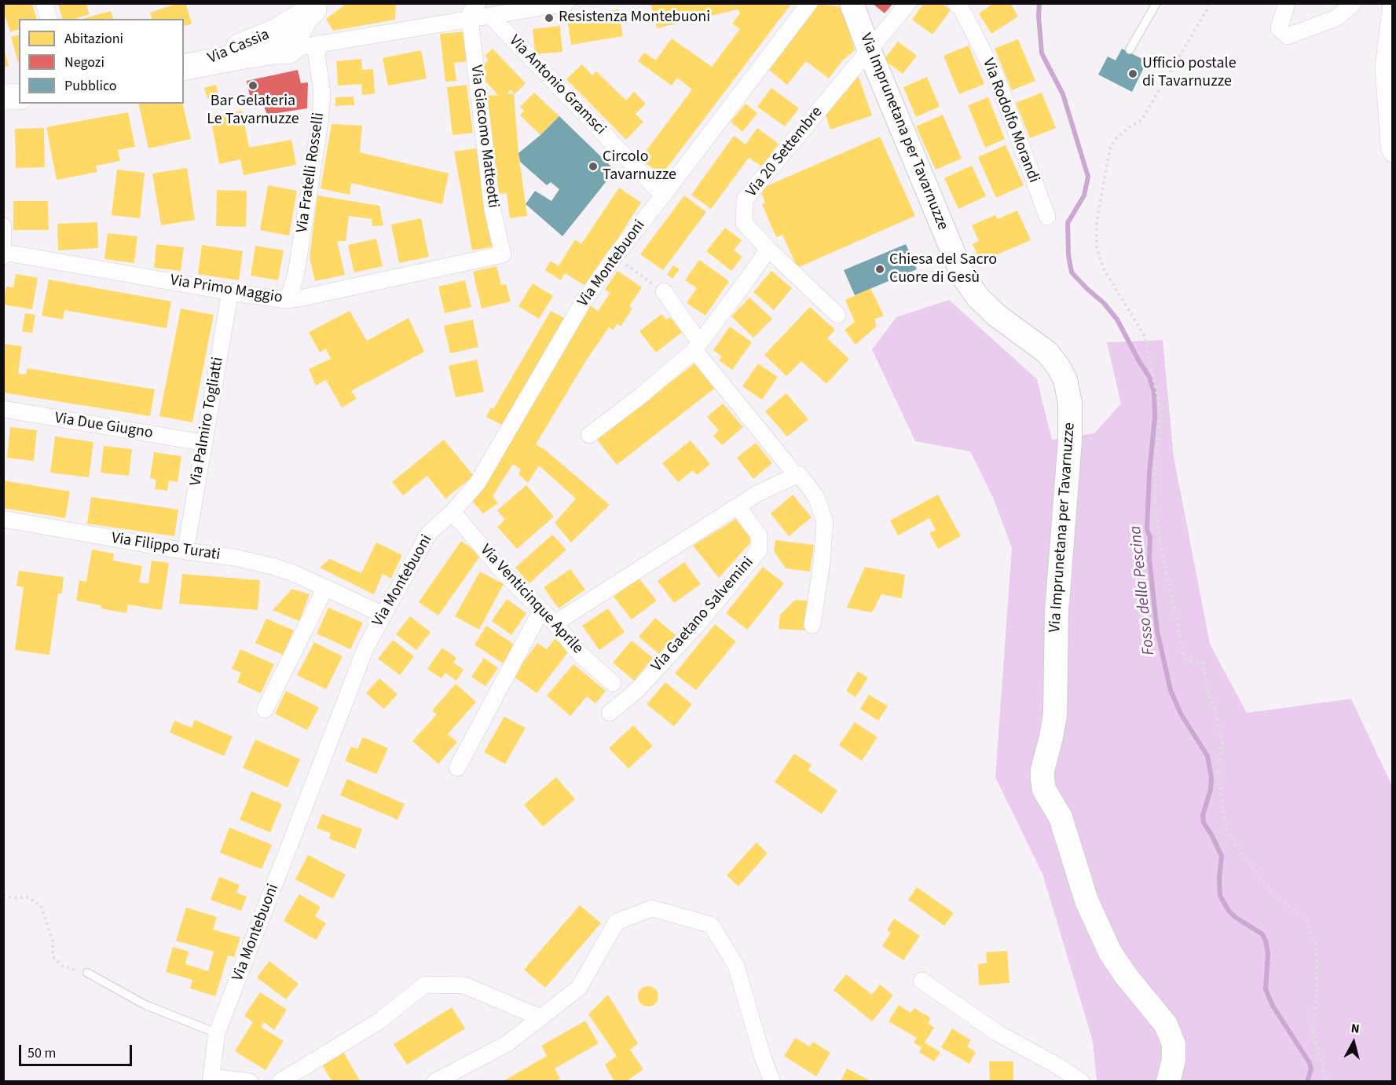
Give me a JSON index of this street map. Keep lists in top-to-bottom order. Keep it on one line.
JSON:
{"streets":{"main road":["Via Cassia","Via Imprunetana per Tavarnuzze"],"street":["Via Antonio Gramsci","Via Rodolfo Morandi","Via Giacomo Matteotti","Via 20 Settembre","Via Fratelli Rosselli","Via Montebuoni","Via Primo Maggio","Via Palmiro Togliatti","Via Due Giugno","Via Filippo Turati","Via Venticinque Aprile","Via Gaetano Salvemini"]},"crossings":[["Via Antonio Gramsci","Via Montebuoni"],["Via Imprunetana per Tavarnuzze","Via 20 Settembre"],["Via Giacomo Matteotti","Via Primo Maggio"],["Via Fratelli Rosselli","Via Primo Maggio"],["Via Montebuoni","Via Filippo Turati"],["Via Montebuoni","Via Venticinque Aprile"],["Via Primo Maggio","Via Palmiro Togliatti"],["Via Palmiro Togliatti","Via Due Giugno"],["Via Palmiro Togliatti","Via Filippo Turati"]],"water":["Fosso della Pescina"],"places":["Resistenza Montebuoni","Ufficio postale di Tavarnuzze","Bar Gelateria Le Tavarnuzze","Circolo Tavarnuzze","Chiesa del Sacro Cuore di Gesù"],"legend":["Abitazioni","Negozi","Pubblico"],"scale_bar":"50 m","north":"top"}
